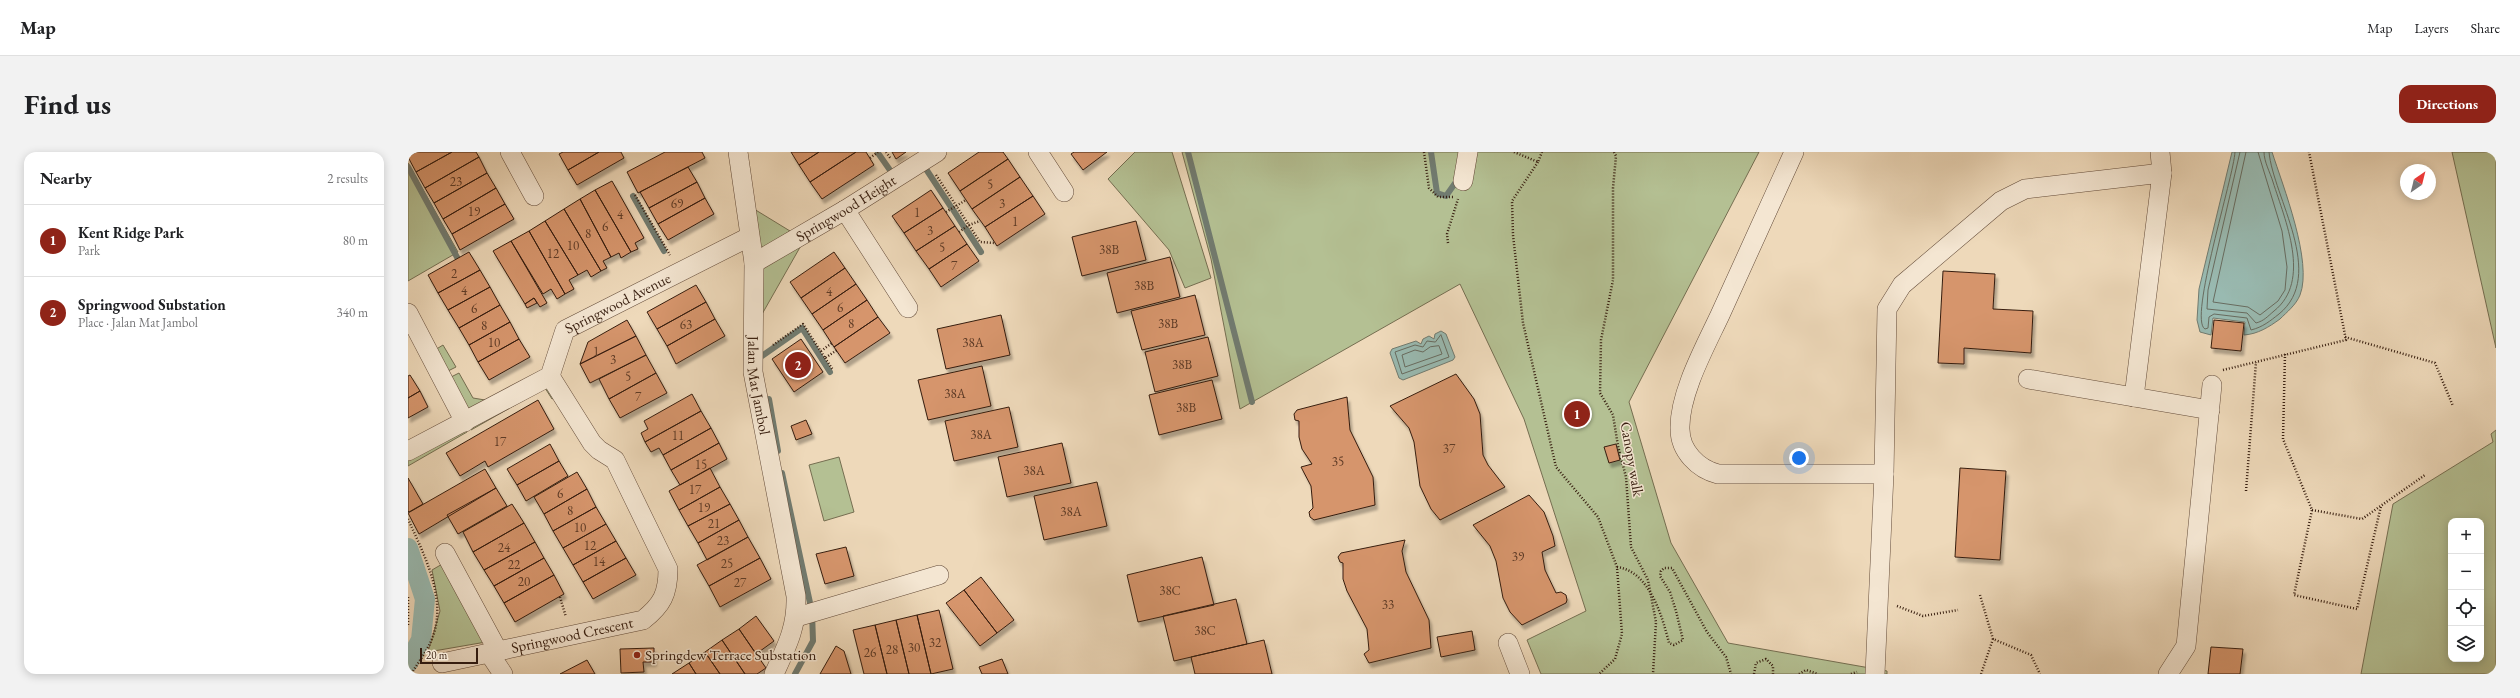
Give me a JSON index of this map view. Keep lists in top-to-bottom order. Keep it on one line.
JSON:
{"streets":{"street":["Springwood Height","Springwood Avenue","Jalan Mat Jambol","Springwood Crescent"],"path":["Canopy walk"]},"crossings":[["Springwood Height","Jalan Mat Jambol"],["Springwood Avenue","Jalan Mat Jambol"],["Springwood Avenue","Springwood Crescent"]],"places":["Springdew Terrace Substation"],"house_numbers":["23","5","69","3","19","1","4","1","6","3","8","10","5","38B","12","7","2","38B","4","4","6","6","8","38B","63","8","10","38A","1","3","38B","5","38A","7","38B","38A","11","17","37","35","15","38A","17","6","19","8","38A","21","10","23","12","24","39","14","25","22","20","27","38C","33","38C","32","30","28","26"],"scale_bar":"20 m","north":"top right","page":{"header":"Map","nav":["Map","Layers","Share"],"buttons":"Directions","title":"Find us","heading":["Nearby","2 results"],"list":[{"mark":"1","name":"Kent Ridge Park","note":"Park","value":"80 m"},{"mark":"2","name":"Springwood Substation","note":"Place · Jalan Mat Jambol","value":"340 m"}],"pins":["2","1"],"map_buttons":["+","−"],"scale":"20 m"}}
